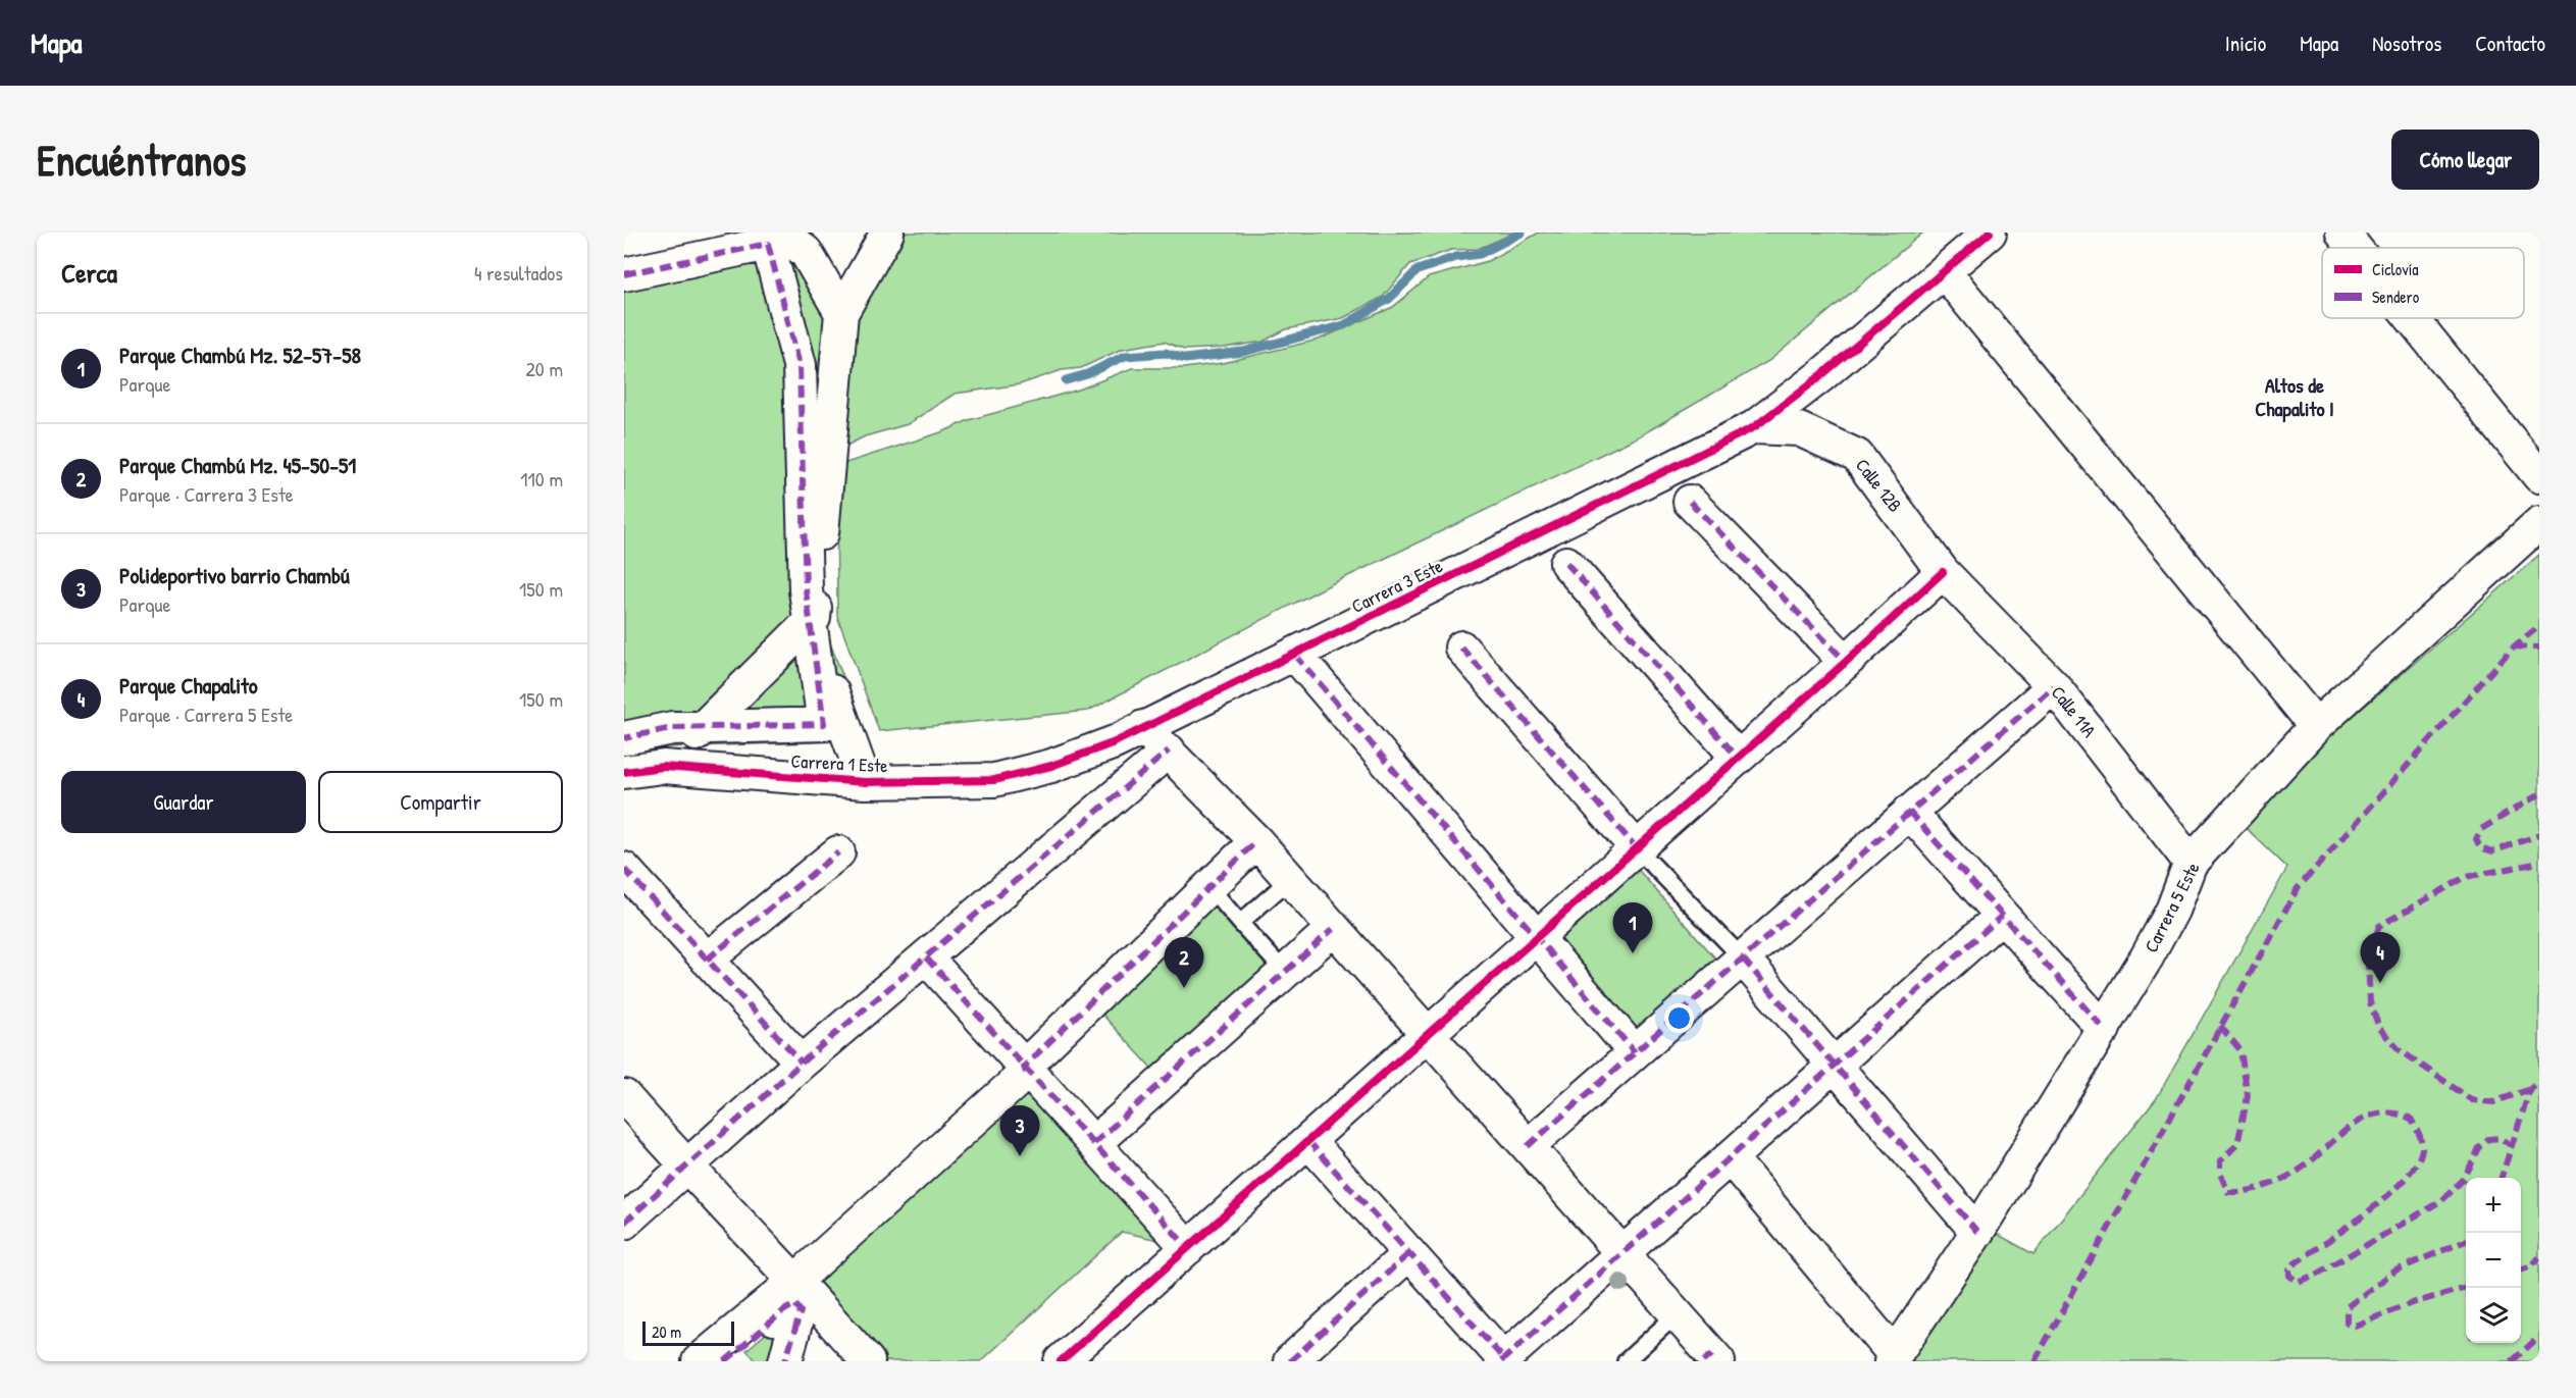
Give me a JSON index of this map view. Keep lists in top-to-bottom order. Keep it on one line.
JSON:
{"streets":{"street":["Calle 12B","Carrera 3 Este","Calle 11A","Carrera 1 Este","Carrera 5 Este"]},"crossings":[["Calle 12B","Carrera 3 Este"],["Calle 12B","Calle 11A"],["Carrera 3 Este","Carrera 1 Este"],["Calle 11A","Carrera 5 Este"]],"districts":["Altos de Chapalito I"],"legend":["Ciclovía","Sendero"],"scale_bar":"20 m","page":{"header":"Mapa","nav":["Inicio","Mapa","Nosotros","Contacto"],"buttons":["Cómo llegar",["Guardar","Compartir"]],"title":"Encuéntranos","heading":["Cerca","4 resultados"],"list":[{"mark":"1","name":"Parque Chambú Mz. 52-57-58","note":"Parque","value":"20 m"},{"mark":"2","name":"Parque Chambú Mz. 45-50-51","note":"Parque · Carrera 3 Este","value":"110 m"},{"mark":"3","name":"Polideportivo barrio Chambú","note":"Parque","value":"150 m"},{"mark":"4","name":"Parque Chapalito","note":"Parque · Carrera 5 Este","value":"150 m"}],"pins":["1","4","2","3"],"map_buttons":["+","−"],"scale":"20 m"}}
